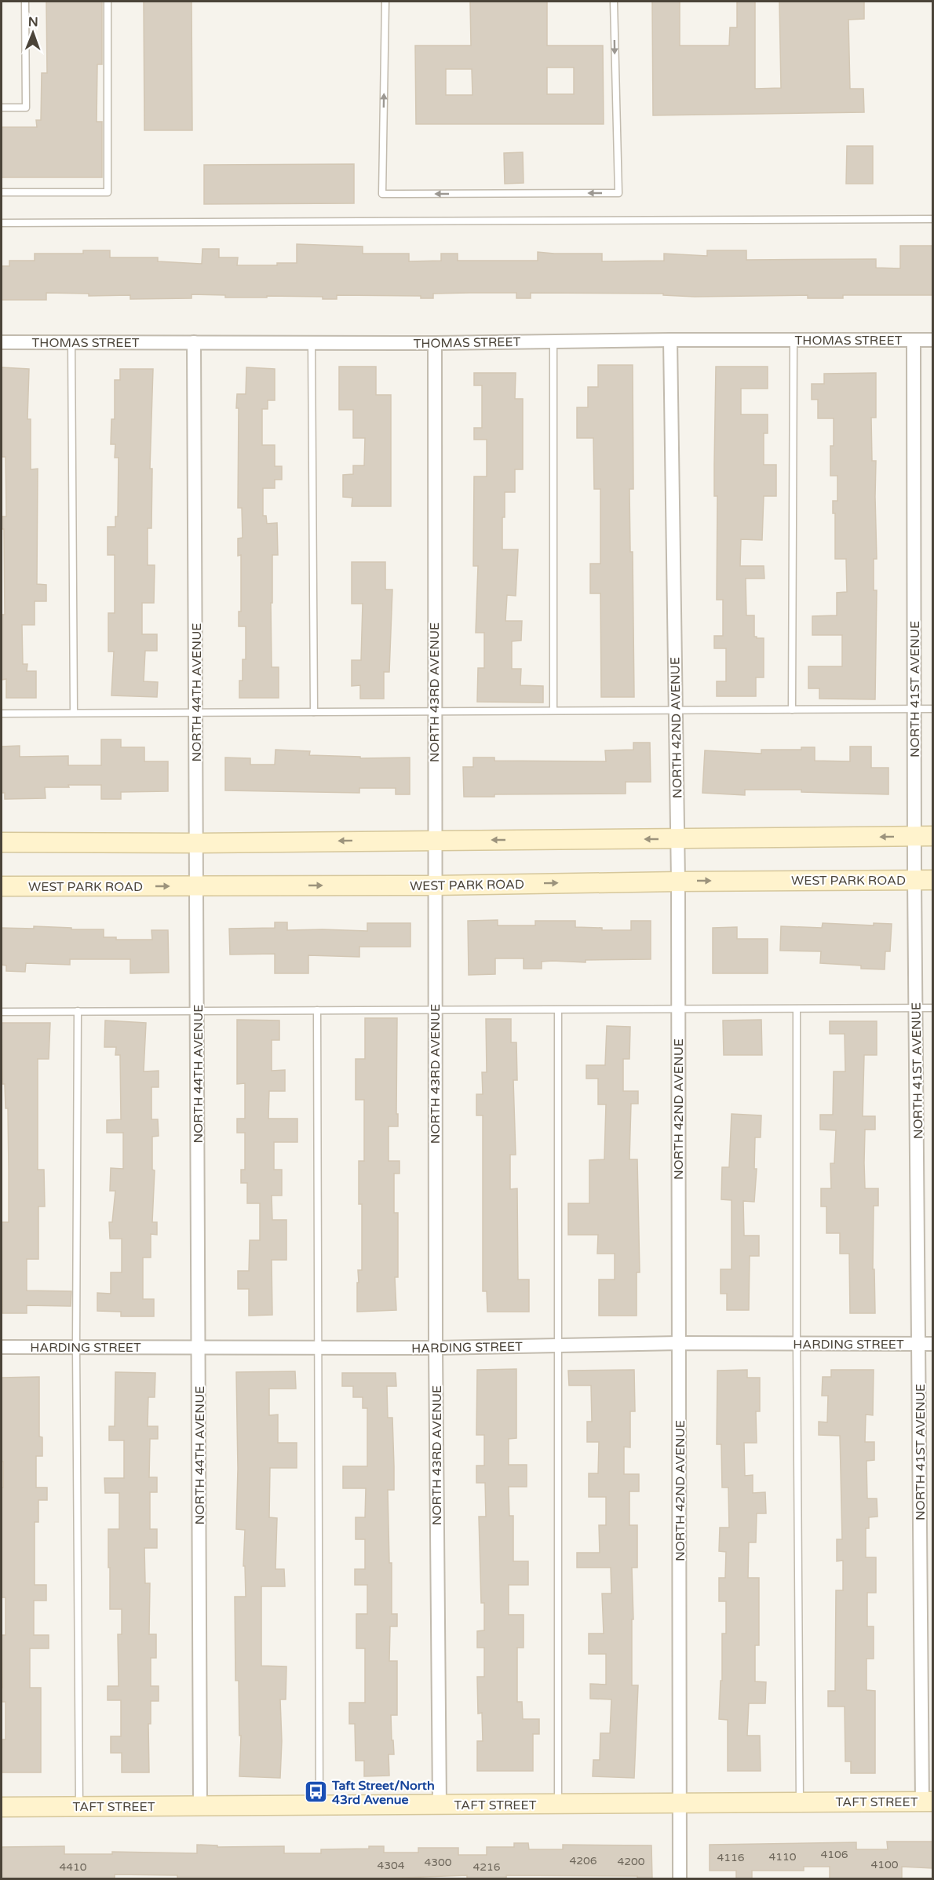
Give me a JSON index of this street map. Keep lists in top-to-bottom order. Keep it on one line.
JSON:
{"streets":{"street":["THOMAS STREET","NORTH 41ST AVENUE","NORTH 44TH AVENUE","NORTH 43RD AVENUE","NORTH 42ND AVENUE","WEST PARK ROAD","HARDING STREET","TAFT STREET"]},"crossings":[["THOMAS STREET","NORTH 41ST AVENUE"],["THOMAS STREET","NORTH 44TH AVENUE"],["THOMAS STREET","NORTH 43RD AVENUE"],["THOMAS STREET","NORTH 42ND AVENUE"],["NORTH 41ST AVENUE","WEST PARK ROAD"],["NORTH 41ST AVENUE","HARDING STREET"],["NORTH 41ST AVENUE","TAFT STREET"],["NORTH 44TH AVENUE","WEST PARK ROAD"],["NORTH 44TH AVENUE","HARDING STREET"],["NORTH 44TH AVENUE","TAFT STREET"],["NORTH 43RD AVENUE","WEST PARK ROAD"],["NORTH 43RD AVENUE","HARDING STREET"],["NORTH 43RD AVENUE","TAFT STREET"],["NORTH 42ND AVENUE","WEST PARK ROAD"],["NORTH 42ND AVENUE","HARDING STREET"],["NORTH 42ND AVENUE","TAFT STREET"]],"places":{"bus stop":["Taft Street/North 43rd Avenue"]},"house_numbers":["4106","4110","4116","4206","4200","4300","4100","4304","4410","4216"],"north":"top"}
